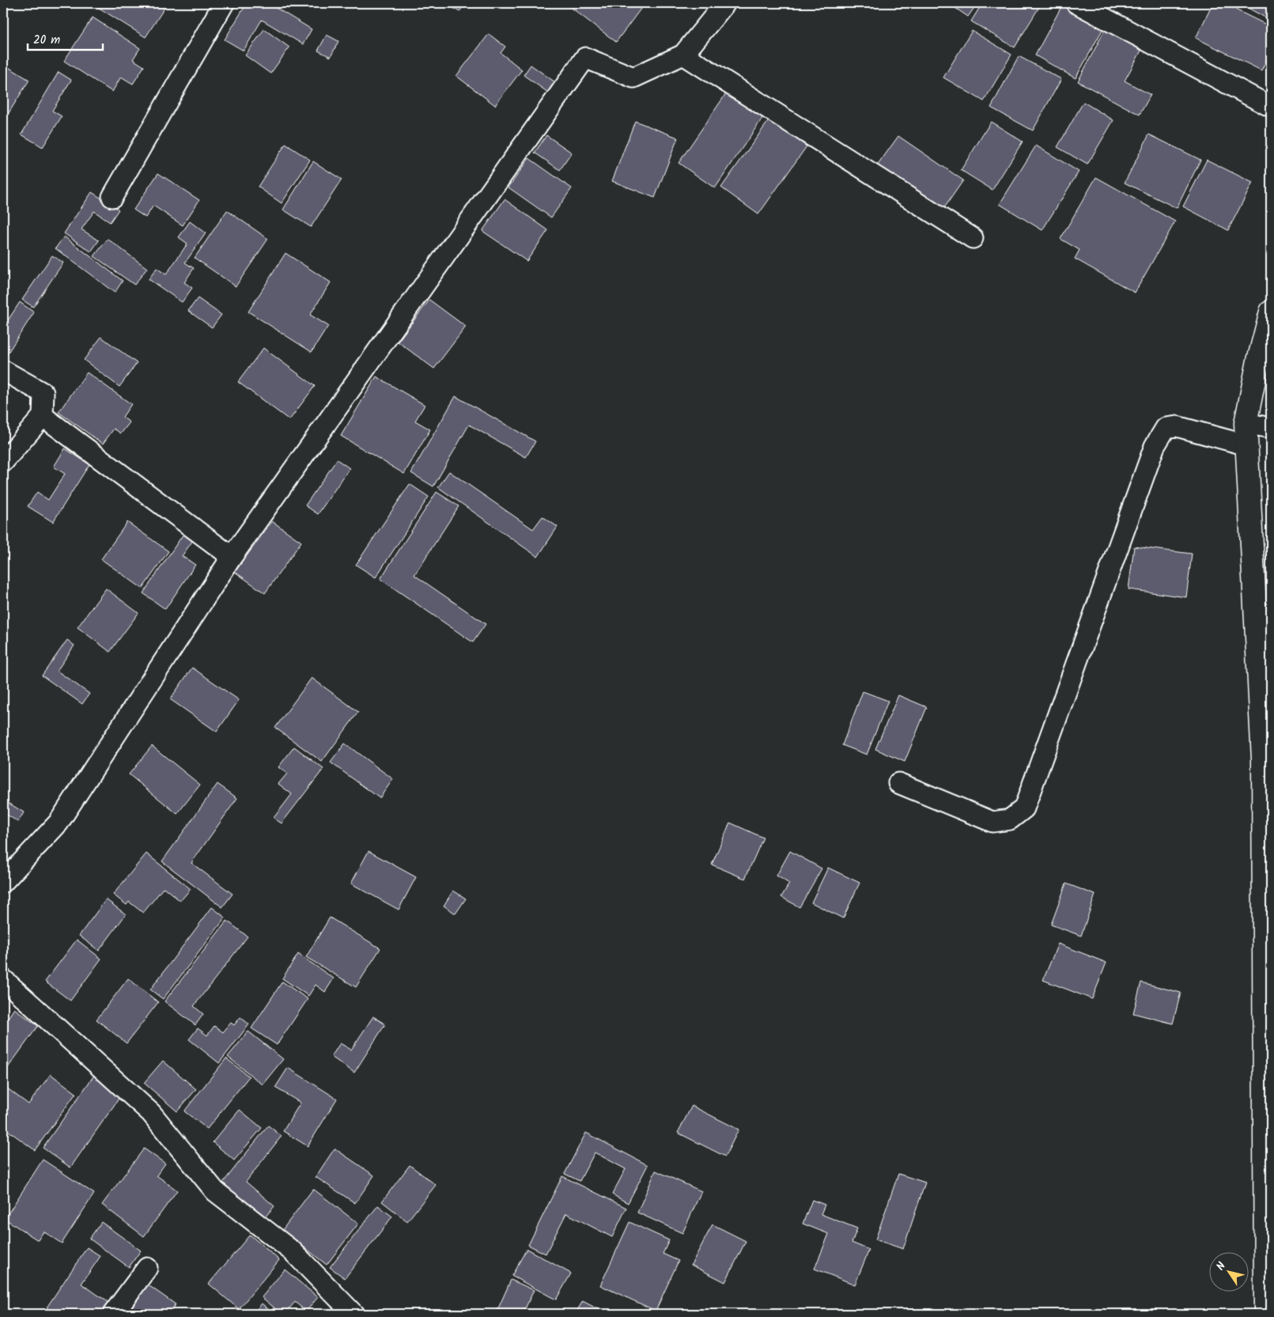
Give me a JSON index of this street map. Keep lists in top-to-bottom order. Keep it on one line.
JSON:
{"scale_bar":"20 m","north":"top left"}
